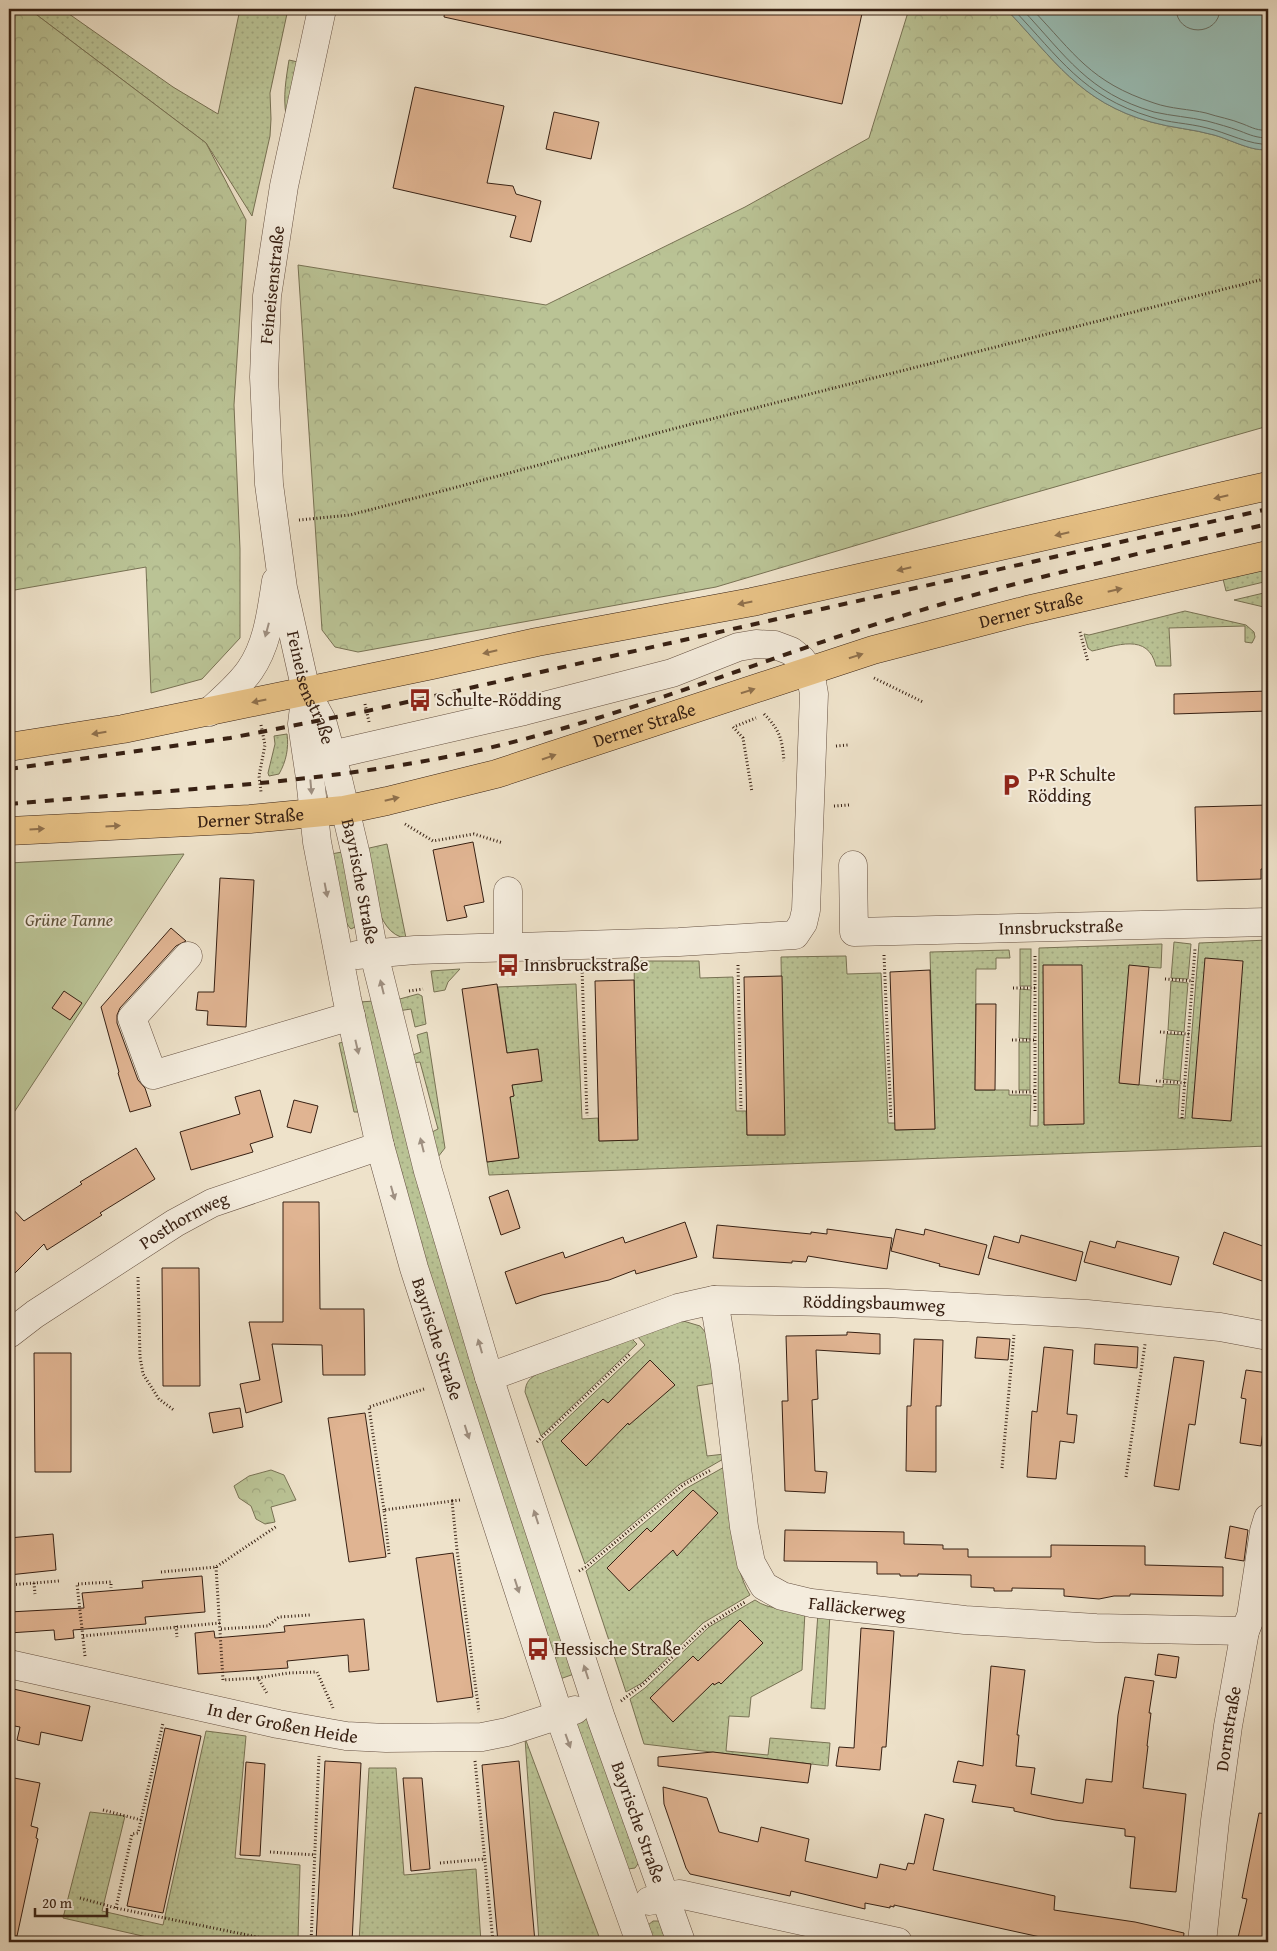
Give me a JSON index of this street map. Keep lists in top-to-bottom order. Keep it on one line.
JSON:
{"streets":{"main road":["Derner Straße"],"street":["Feineisenstraße","Bayrische Straße","Innsbruckstraße","Posthornweg","Röddingsbaumweg","Falläckerweg","In der Großen Heide","Dornstraße"]},"crossings":[["Feineisenstraße","Derner Straße"],["Feineisenstraße","Bayrische Straße"],["Derner Straße","Bayrische Straße"],["Bayrische Straße","Posthornweg"],["Bayrische Straße","Röddingsbaumweg"],["Bayrische Straße","In der Großen Heide"],["Falläckerweg","Dornstraße"]],"parks":["Grüne Tanne"],"places":{"bus stop":["Schulte-Rödding","Innsbruckstraße","Hessische Straße"],"parking":["P+R Schulte Rödding"]},"scale_bar":"20 m"}
